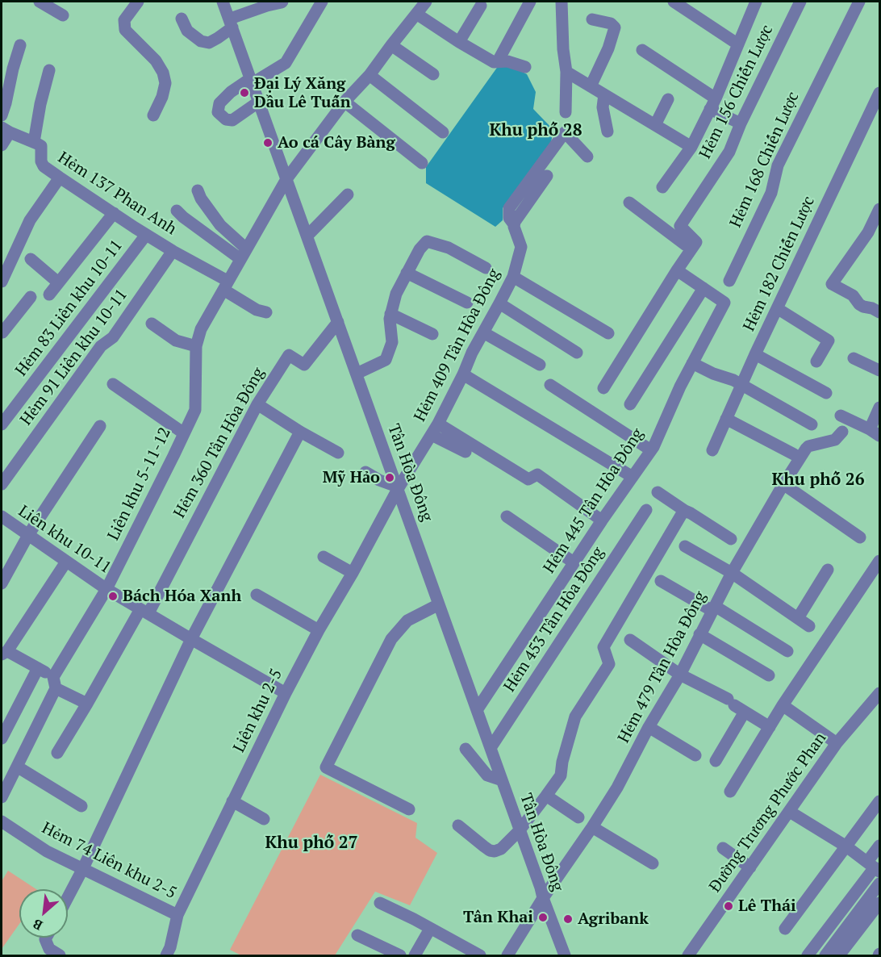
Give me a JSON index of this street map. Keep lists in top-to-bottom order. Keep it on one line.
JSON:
{"streets":{"street":["Hẻm 156 Chiến Lược","Hẻm 168 Chiến Lược","Hẻm 137 Phan Anh","Hẻm 182 Chiến Lược","Hẻm 83 Liên khu 10-11","Hẻm 409 Tân Hòa Đông","Hẻm 91 Liên khu 10-11","Hẻm 360 Tân Hòa Đông","Tân Hòa Đông","Liên khu 5-11-12","Hẻm 445 Tân Hòa Đông","Liên khu 10-11","Hẻm 453 Tân Hòa Đông","Hẻm 479 Tân Hòa Đông","Liên khu 2-5","Đường Trương Phước Phan","Hẻm 74 Liên khu 2-5"]},"crossings":[["Hẻm 137 Phan Anh","Hẻm 83 Liên khu 10-11"],["Hẻm 137 Phan Anh","Hẻm 91 Liên khu 10-11"],["Hẻm 137 Phan Anh","Liên khu 5-11-12"],["Hẻm 409 Tân Hòa Đông","Tân Hòa Đông"],["Hẻm 409 Tân Hòa Đông","Liên khu 2-5"],["Hẻm 360 Tân Hòa Đông","Tân Hòa Đông"],["Hẻm 360 Tân Hòa Đông","Liên khu 10-11"],["Tân Hòa Đông","Liên khu 5-11-12"],["Tân Hòa Đông","Hẻm 445 Tân Hòa Đông"],["Tân Hòa Đông","Hẻm 453 Tân Hòa Đông"],["Tân Hòa Đông","Hẻm 479 Tân Hòa Đông"],["Tân Hòa Đông","Liên khu 2-5"],["Liên khu 5-11-12","Liên khu 10-11"],["Liên khu 10-11","Liên khu 2-5"],["Liên khu 2-5","Hẻm 74 Liên khu 2-5"]],"districts":["Khu phố 28","Khu phố 26","Khu phố 27"],"places":["Đại Lý Xăng Dầu Lê Tuấn","Ao cá Cây Bàng","Mỹ Hảo","Bách Hóa Xanh","Lê Thái","Tân Khai","Agribank"],"north":"bottom left"}
